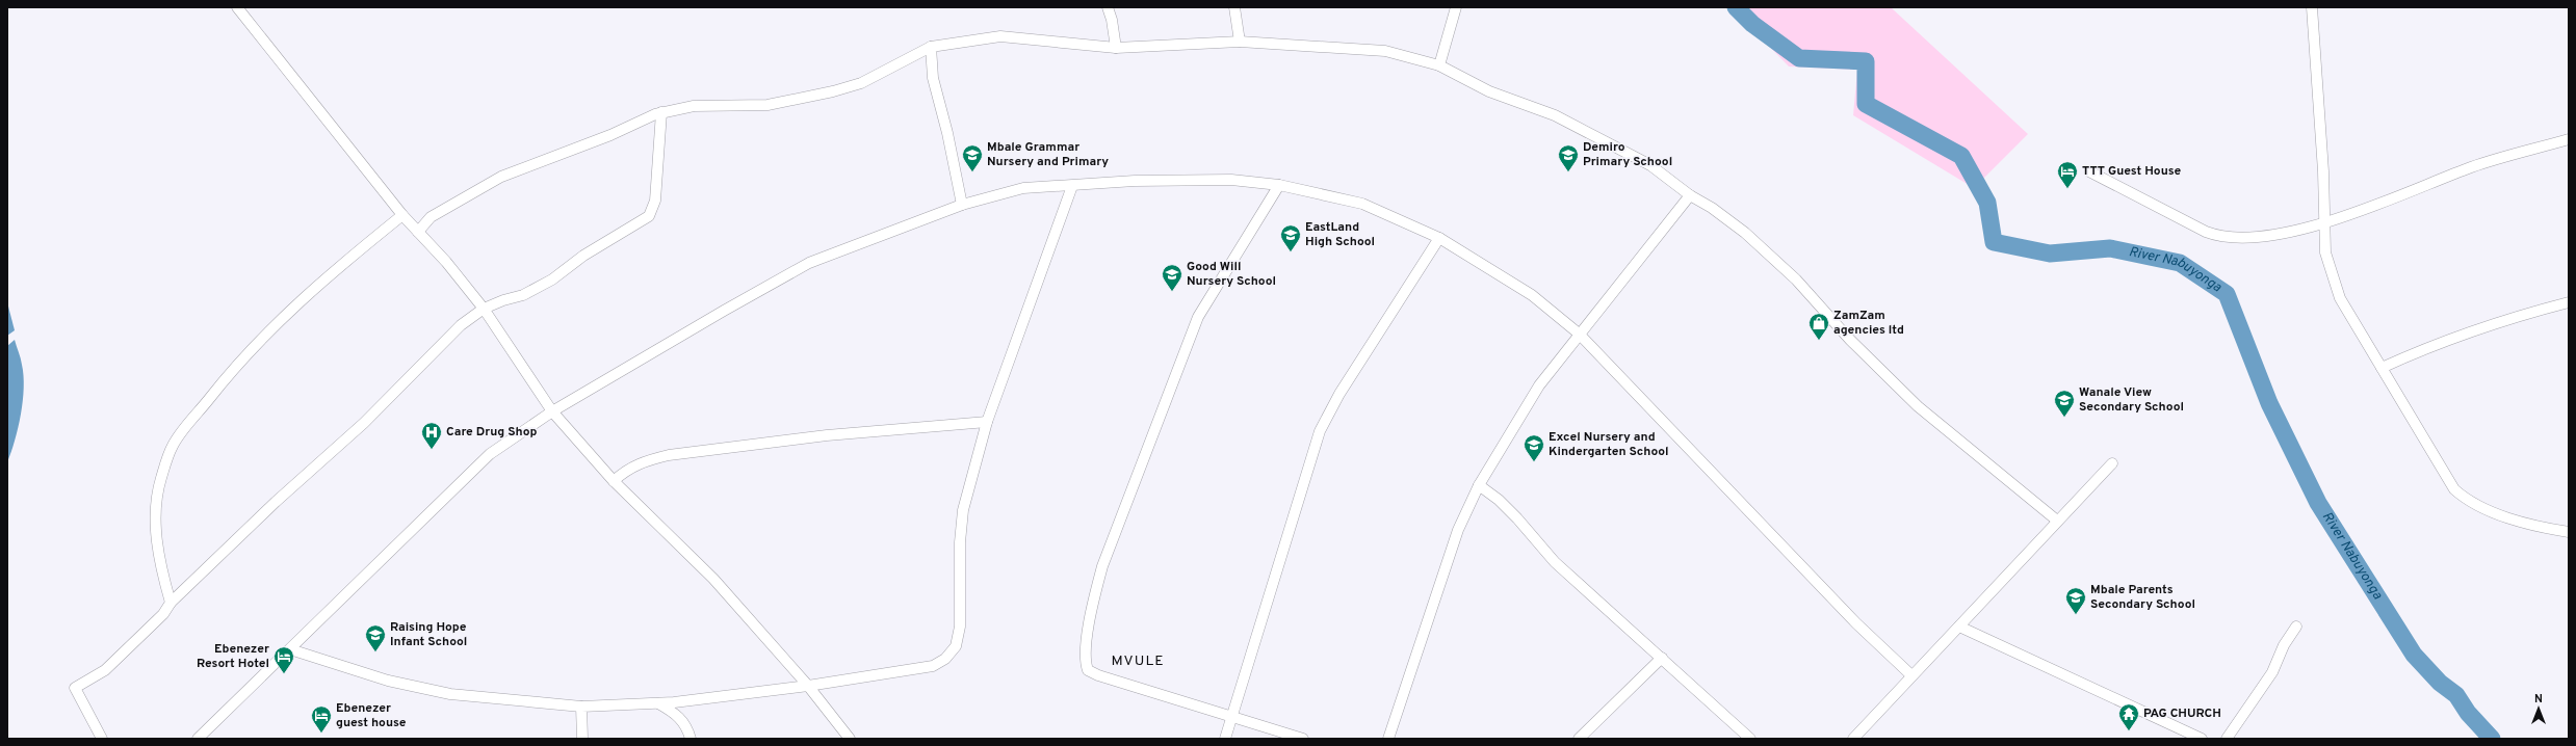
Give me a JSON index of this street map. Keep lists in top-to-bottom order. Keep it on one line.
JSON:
{"districts":["MVULE"],"water":["River Nabuyonga"],"places":{"school or university":["Mbale Grammar Nursery and Primary","Demiro Primary School","EastLand High School","Good Will Nursery School","Wanale View Secondary School","Excel Nursery and Kindergarten School","Mbale Parents Secondary School","Raising Hope Infant School"],"hotel":["TTT Guest House","Ebenezer Resort Hotel","Ebenezer guest house"],"shop":["ZamZam agencies ltd"],"hospital":["Care Drug Shop"],"temple":["PAG CHURCH"]},"north":"top"}
